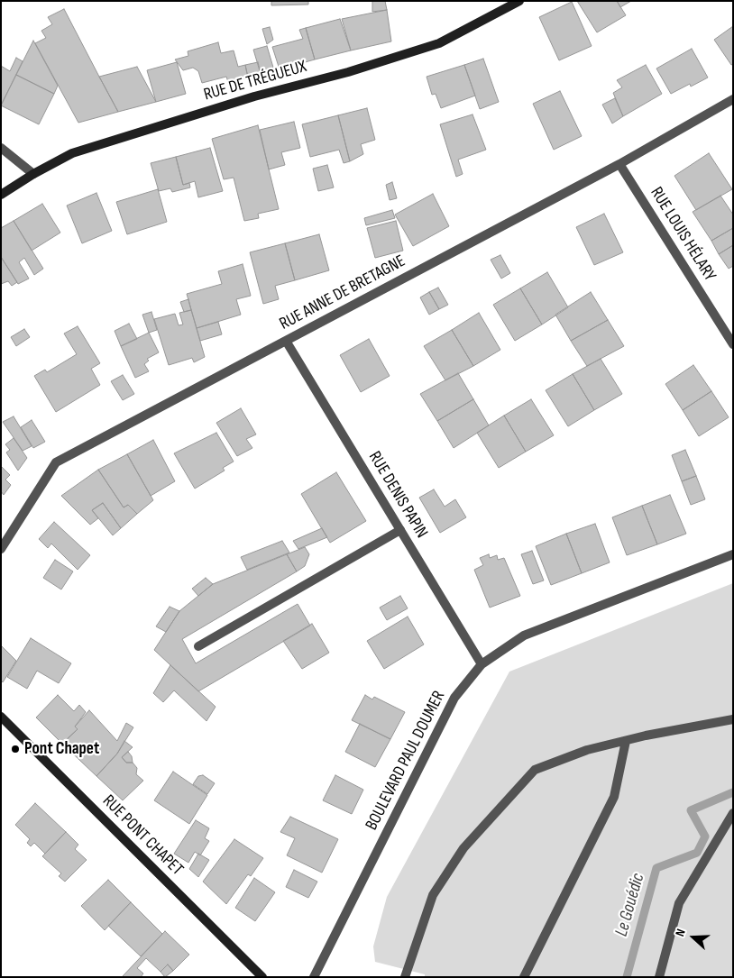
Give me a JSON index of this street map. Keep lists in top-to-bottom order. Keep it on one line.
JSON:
{"streets":{"main road":["RUE DE TRÉGUEUX","RUE PONT CHAPET"],"street":["RUE LOUIS HÉLARY","RUE ANNE DE BRETAGNE","RUE DENIS PAPIN","BOULEVARD PAUL DOUMER"]},"crossings":[["RUE LOUIS HÉLARY","RUE ANNE DE BRETAGNE"],["RUE ANNE DE BRETAGNE","RUE DENIS PAPIN"],["RUE DENIS PAPIN","BOULEVARD PAUL DOUMER"]],"water":["Le Gouédic"],"places":["Pont Chapet"],"north":"left"}
